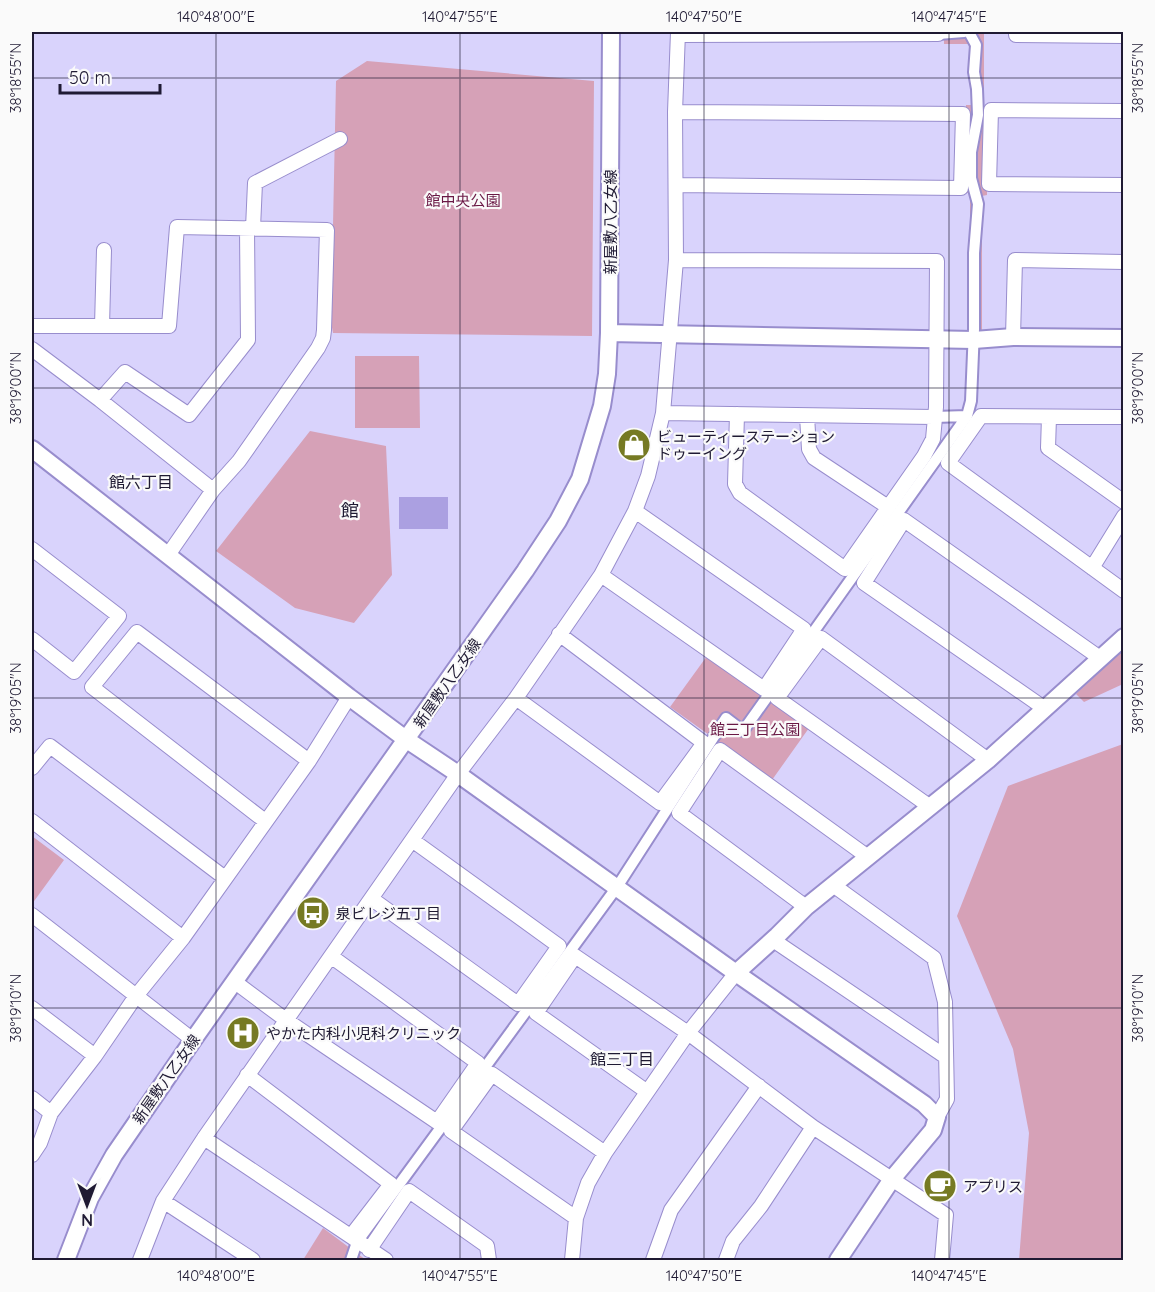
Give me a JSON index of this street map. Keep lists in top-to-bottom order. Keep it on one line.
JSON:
{"streets":{"street":["新屋敷八乙女線"]},"districts":["館六丁目","館","館三丁目"],"parks":["館中央公園","館三丁目公園"],"places":{"shop":["ビューティーステーション ドゥーイング"],"bus stop":["泉ビレジ五丁目"],"hospital":["やかた内科小児科クリニック"],"cafe":["アプリス"]},"scale_bar":"50 m","north":"bottom","coordinates":["140°48'00\"E","140°47'55\"E","140°47'50\"E","140°47'45\"E","38°18'55\"N","38°19'00\"N","38°19'05\"N","38°19'10\"N"]}
